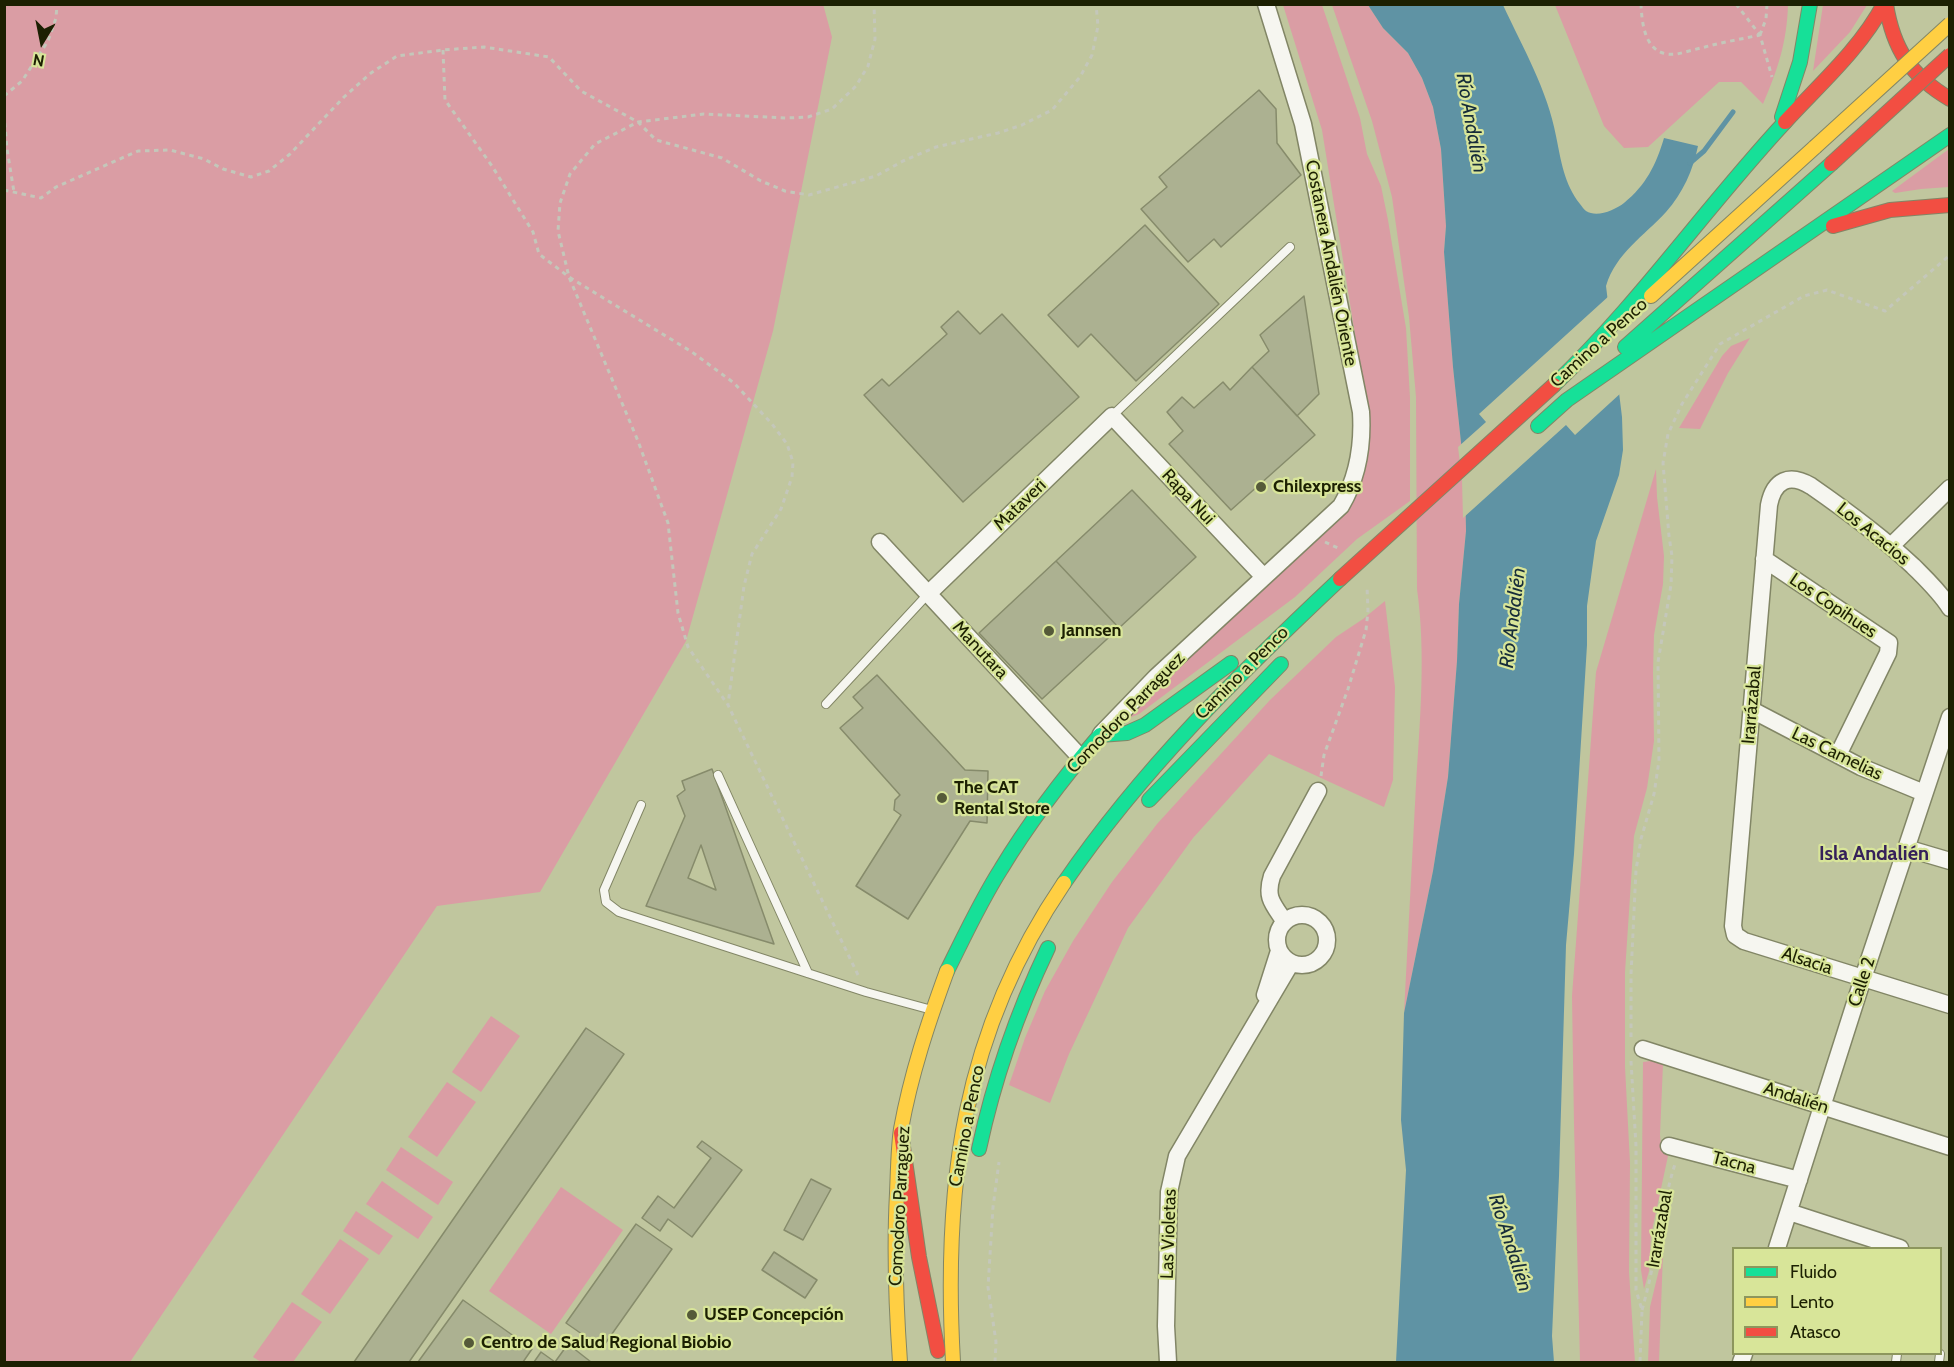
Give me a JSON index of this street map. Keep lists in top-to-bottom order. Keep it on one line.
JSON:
{"streets":{"main road":["Camino a Penco","Comodoro Parraguez"],"street":["Costanera Andalién Oriente","Rapa Nui","Mataveri","Los Acacios","Los Copihues","Manutara","Irarrázabal","Las Camelias","Alsacia","Calle 2","Andalién","Tacna","Las Violetas"]},"crossings":[["Costanera Andalién Oriente","Comodoro Parraguez"],["Rapa Nui","Mataveri"],["Rapa Nui","Comodoro Parraguez"],["Mataveri","Manutara"],["Los Acacios","Irarrázabal"],["Los Copihues","Irarrázabal"],["Los Copihues","Las Camelias"],["Manutara","Comodoro Parraguez"],["Irarrázabal","Las Camelias"],["Irarrázabal","Alsacia"],["Irarrázabal","Tacna"],["Las Camelias","Calle 2"],["Alsacia","Calle 2"],["Calle 2","Andalién"],["Calle 2","Tacna"]],"districts":["Isla Andalién"],"water":["Río Andalién"],"places":["Chilexpress","Jannsen","The CAT Rental Store","USEP Concepción","Centro de Salud Regional Biobio"],"legend":["Fluido","Lento","Atasco"],"north":"bottom"}
